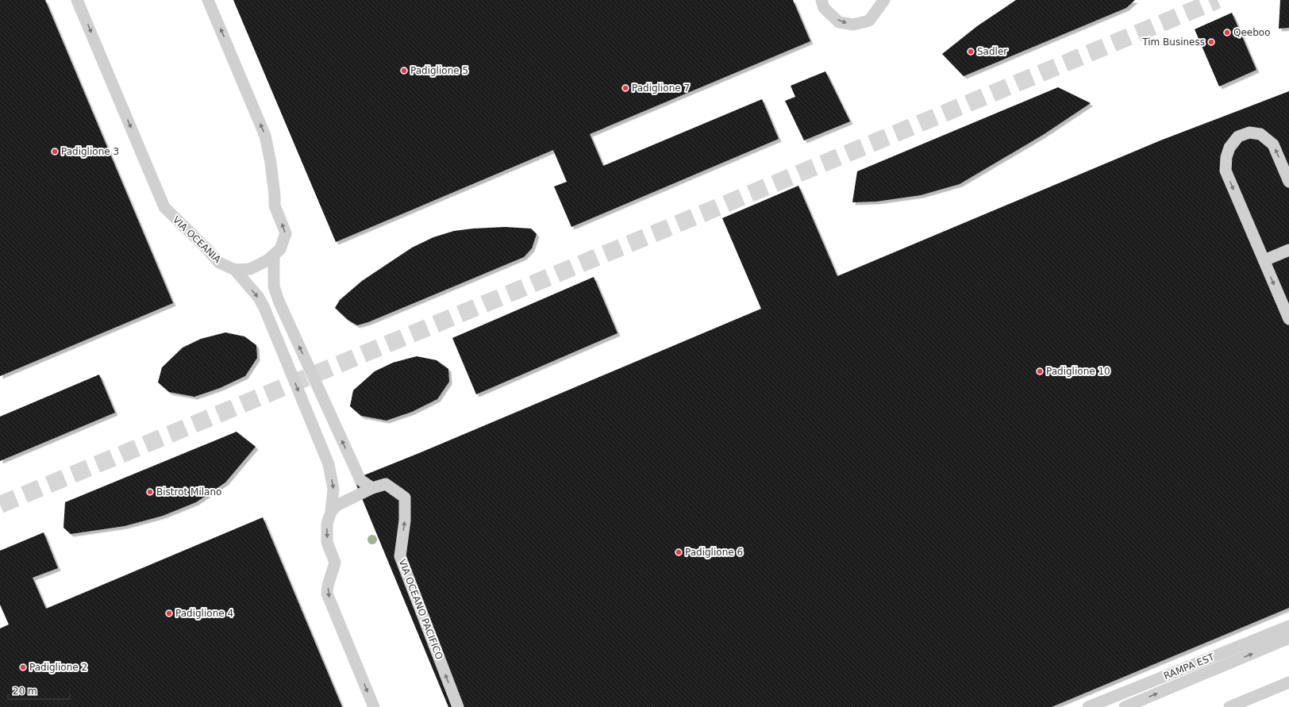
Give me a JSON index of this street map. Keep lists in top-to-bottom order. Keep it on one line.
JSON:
{"streets":{"lane":["VIA OCEANIA","VIA OCEANO PACIFICO","RAMPA EST"]},"places":["Qeeboo","Tim Business","Sadler","Padiglione 5","Padiglione 7","Padiglione 3","Padiglione 10","Bistrot Milano","Padiglione 6","Padiglione 4","Padiglione 2"],"scale_bar":"20 m"}
